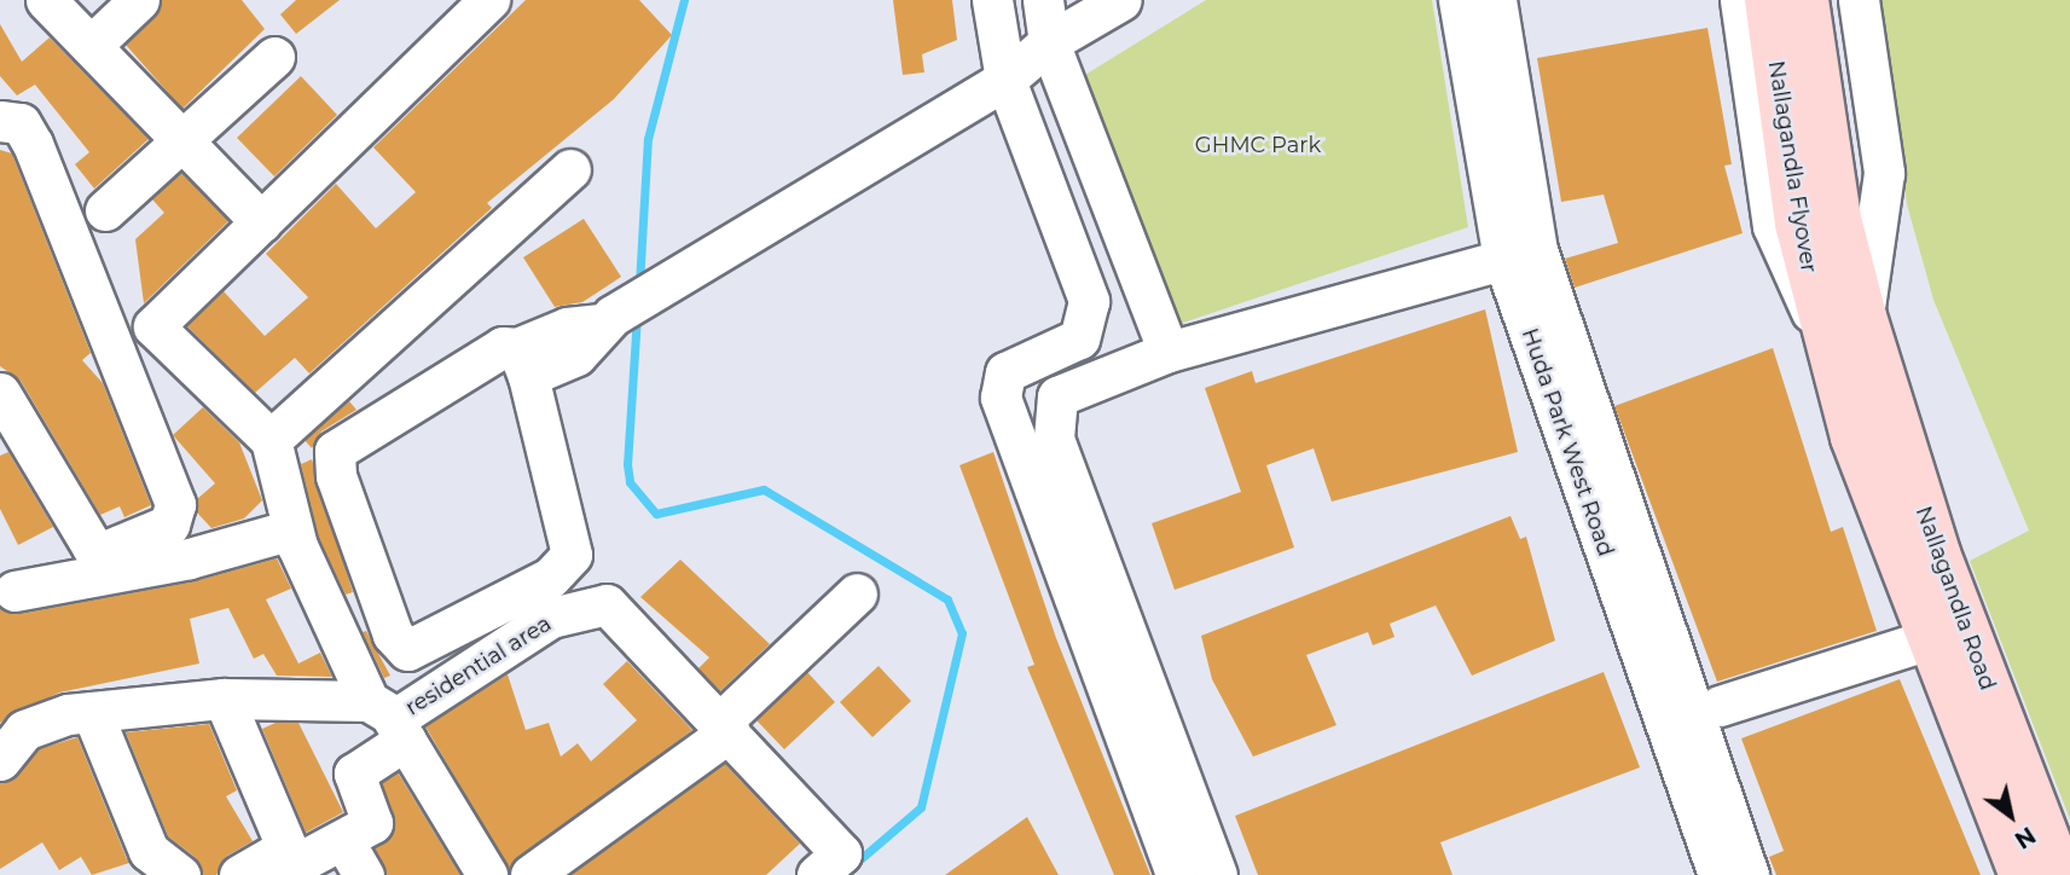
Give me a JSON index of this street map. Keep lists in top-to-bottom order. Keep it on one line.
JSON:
{"streets":{"main road":["Nallagandla Flyover","Nallagandla Road"],"street":["Huda Park West Road","residential area"]},"crossings":[["Nallagandla Flyover","Nallagandla Road"]],"parks":["GHMC Park"],"north":"bottom right"}
